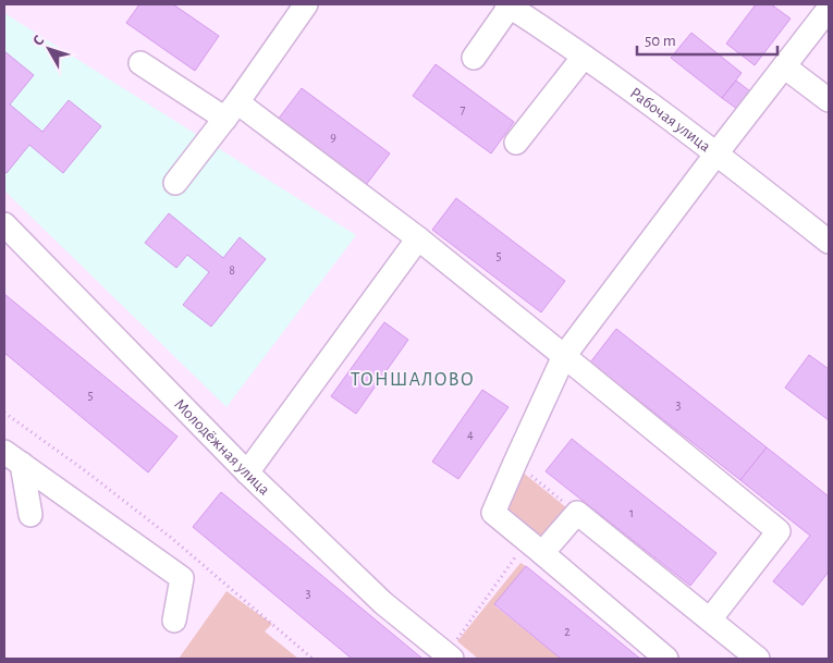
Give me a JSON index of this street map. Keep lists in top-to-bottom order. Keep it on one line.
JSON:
{"streets":{"street":["Рабочая улица","Молодёжная улица"]},"districts":["ТОНШАЛОВО"],"house_numbers":["7","9","5","8","5","3","4","1","3","2"],"scale_bar":"50 m","north":"top left"}
